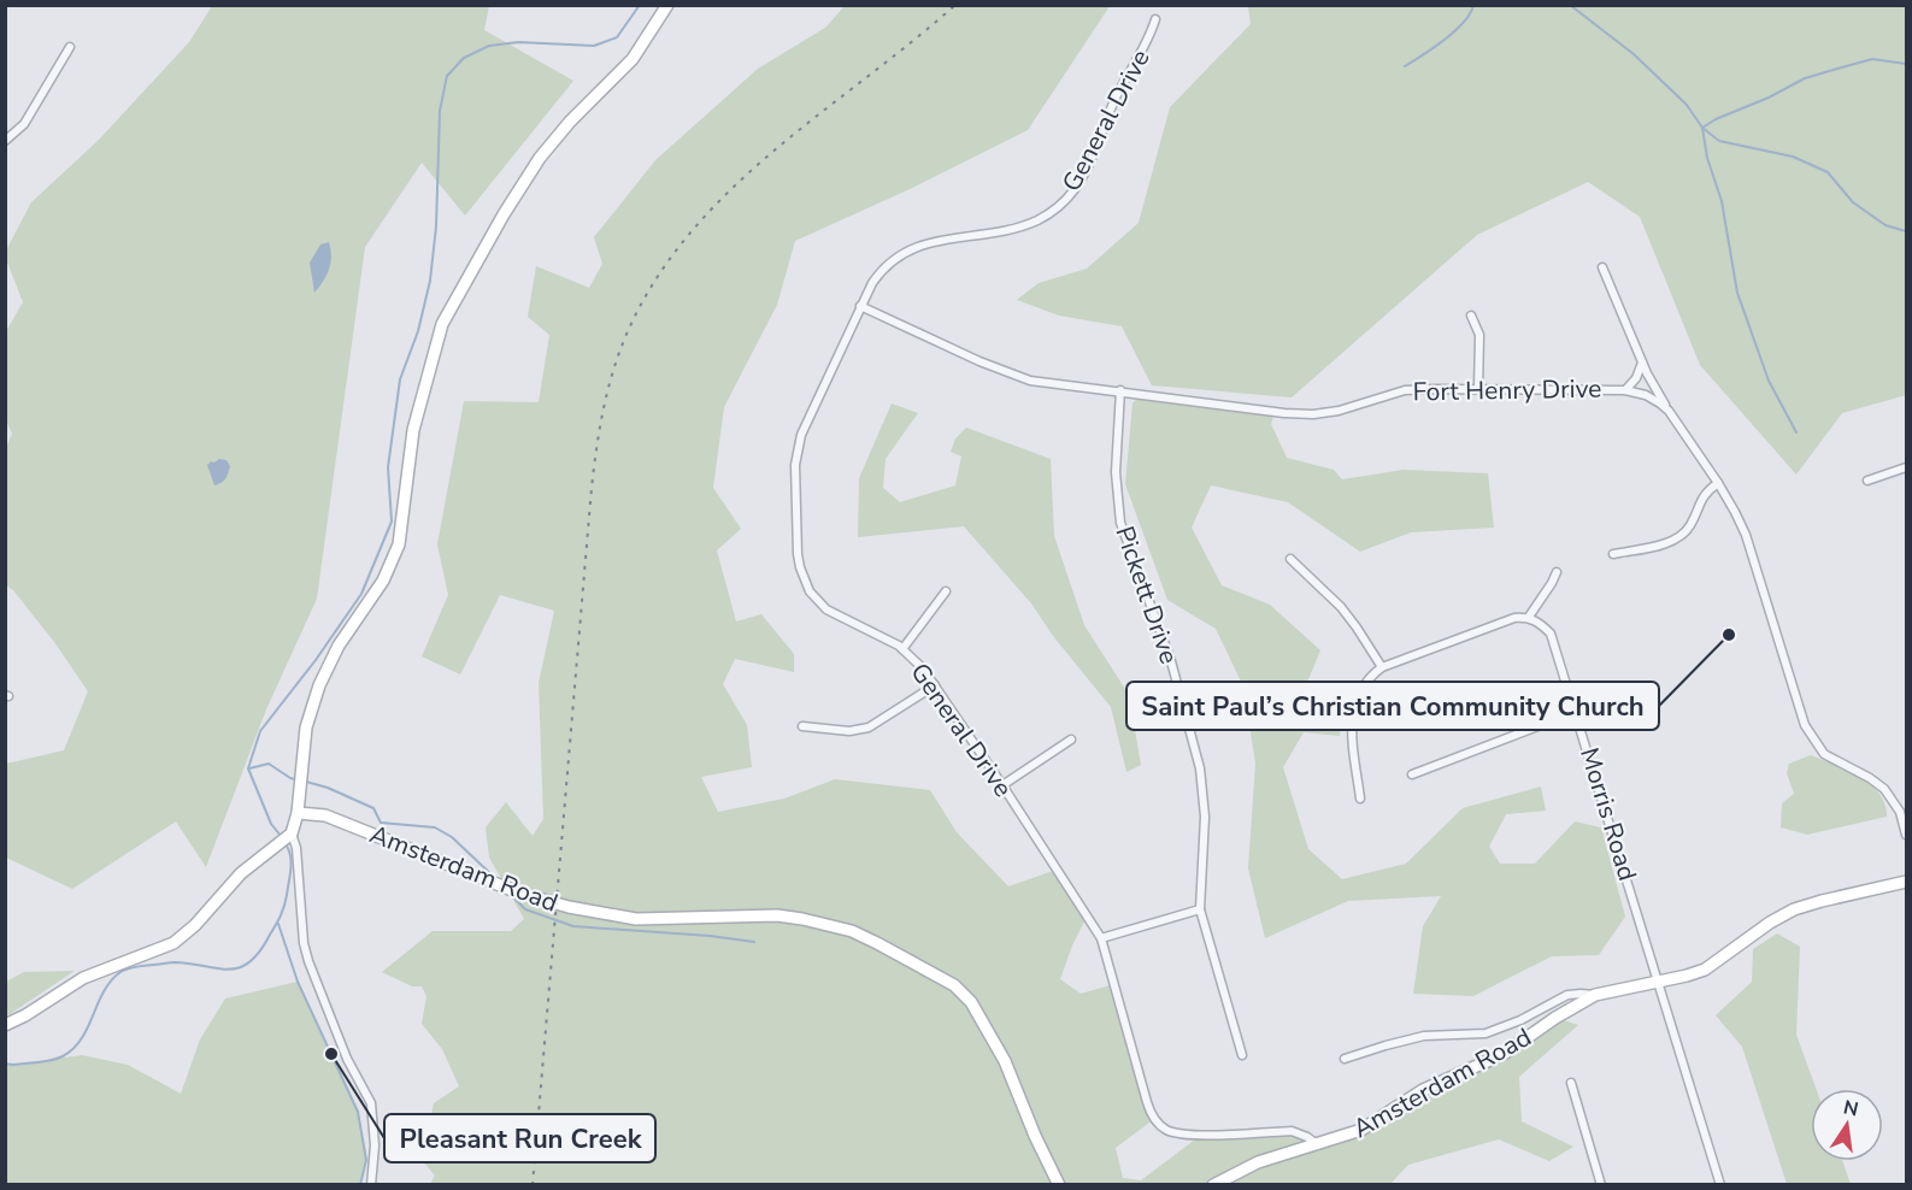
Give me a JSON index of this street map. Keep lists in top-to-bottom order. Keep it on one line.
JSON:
{"streets":{"street":["General Drive","Fort Henry Drive","Pickett Drive","Morris Road","Amsterdam Road"]},"crossings":[["General Drive","Fort Henry Drive"],["General Drive","Amsterdam Road"],["Fort Henry Drive","Pickett Drive"],["Morris Road","Amsterdam Road"]],"places":["Saint Paul’s Christian Community Church","Pleasant Run Creek"],"north":"top"}
